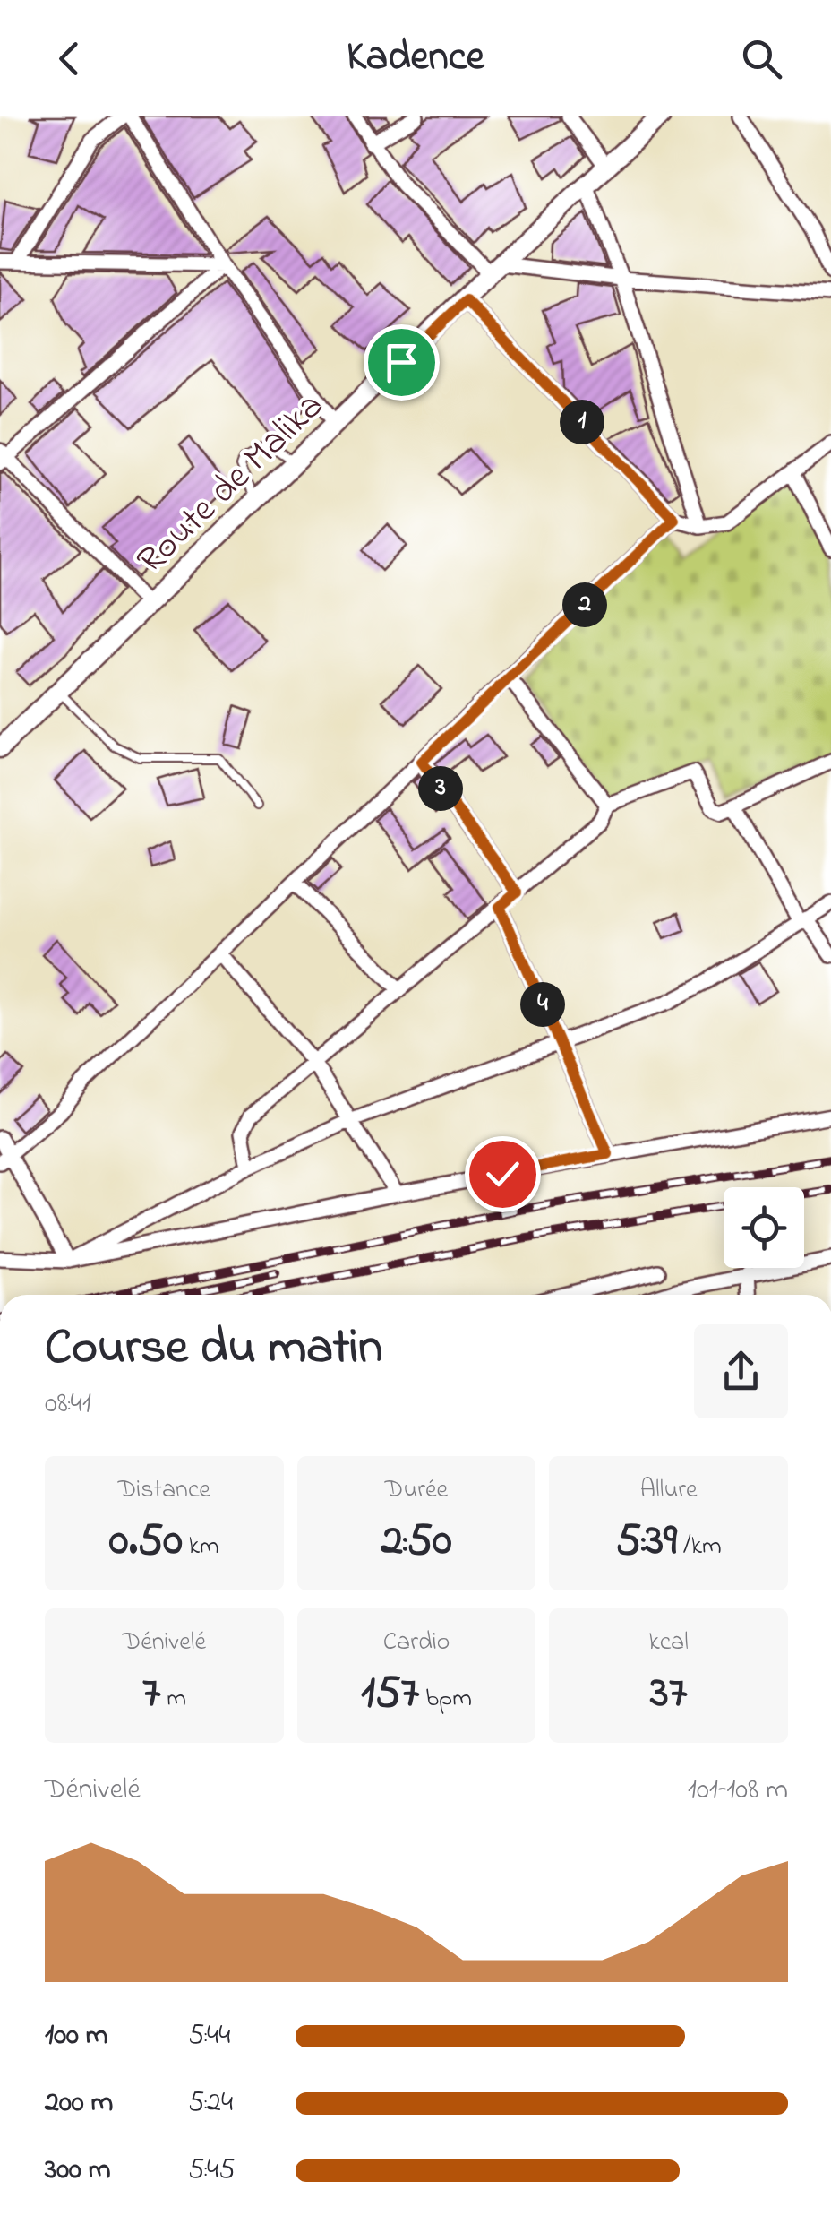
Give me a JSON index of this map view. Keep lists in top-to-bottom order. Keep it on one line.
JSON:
{"streets":{"main road":["Route de Malika"]},"page":{"header":"Kadence","pins":["1","2","3","4"],"heading":["Course du matin","08:41"],"stats":[["Distance","0.50 km"],["Durée","2:50"],["Allure","5:39 /km"],["Dénivelé","7 m"],["Cardio","157 bpm"],["kcal","37"]],"chart":["Dénivelé","101–108 m"],"list":[{"name":"100 m","note":"5:44"},{"name":"200 m","note":"5:24"},{"name":"300 m","note":"5:45"}]}}
